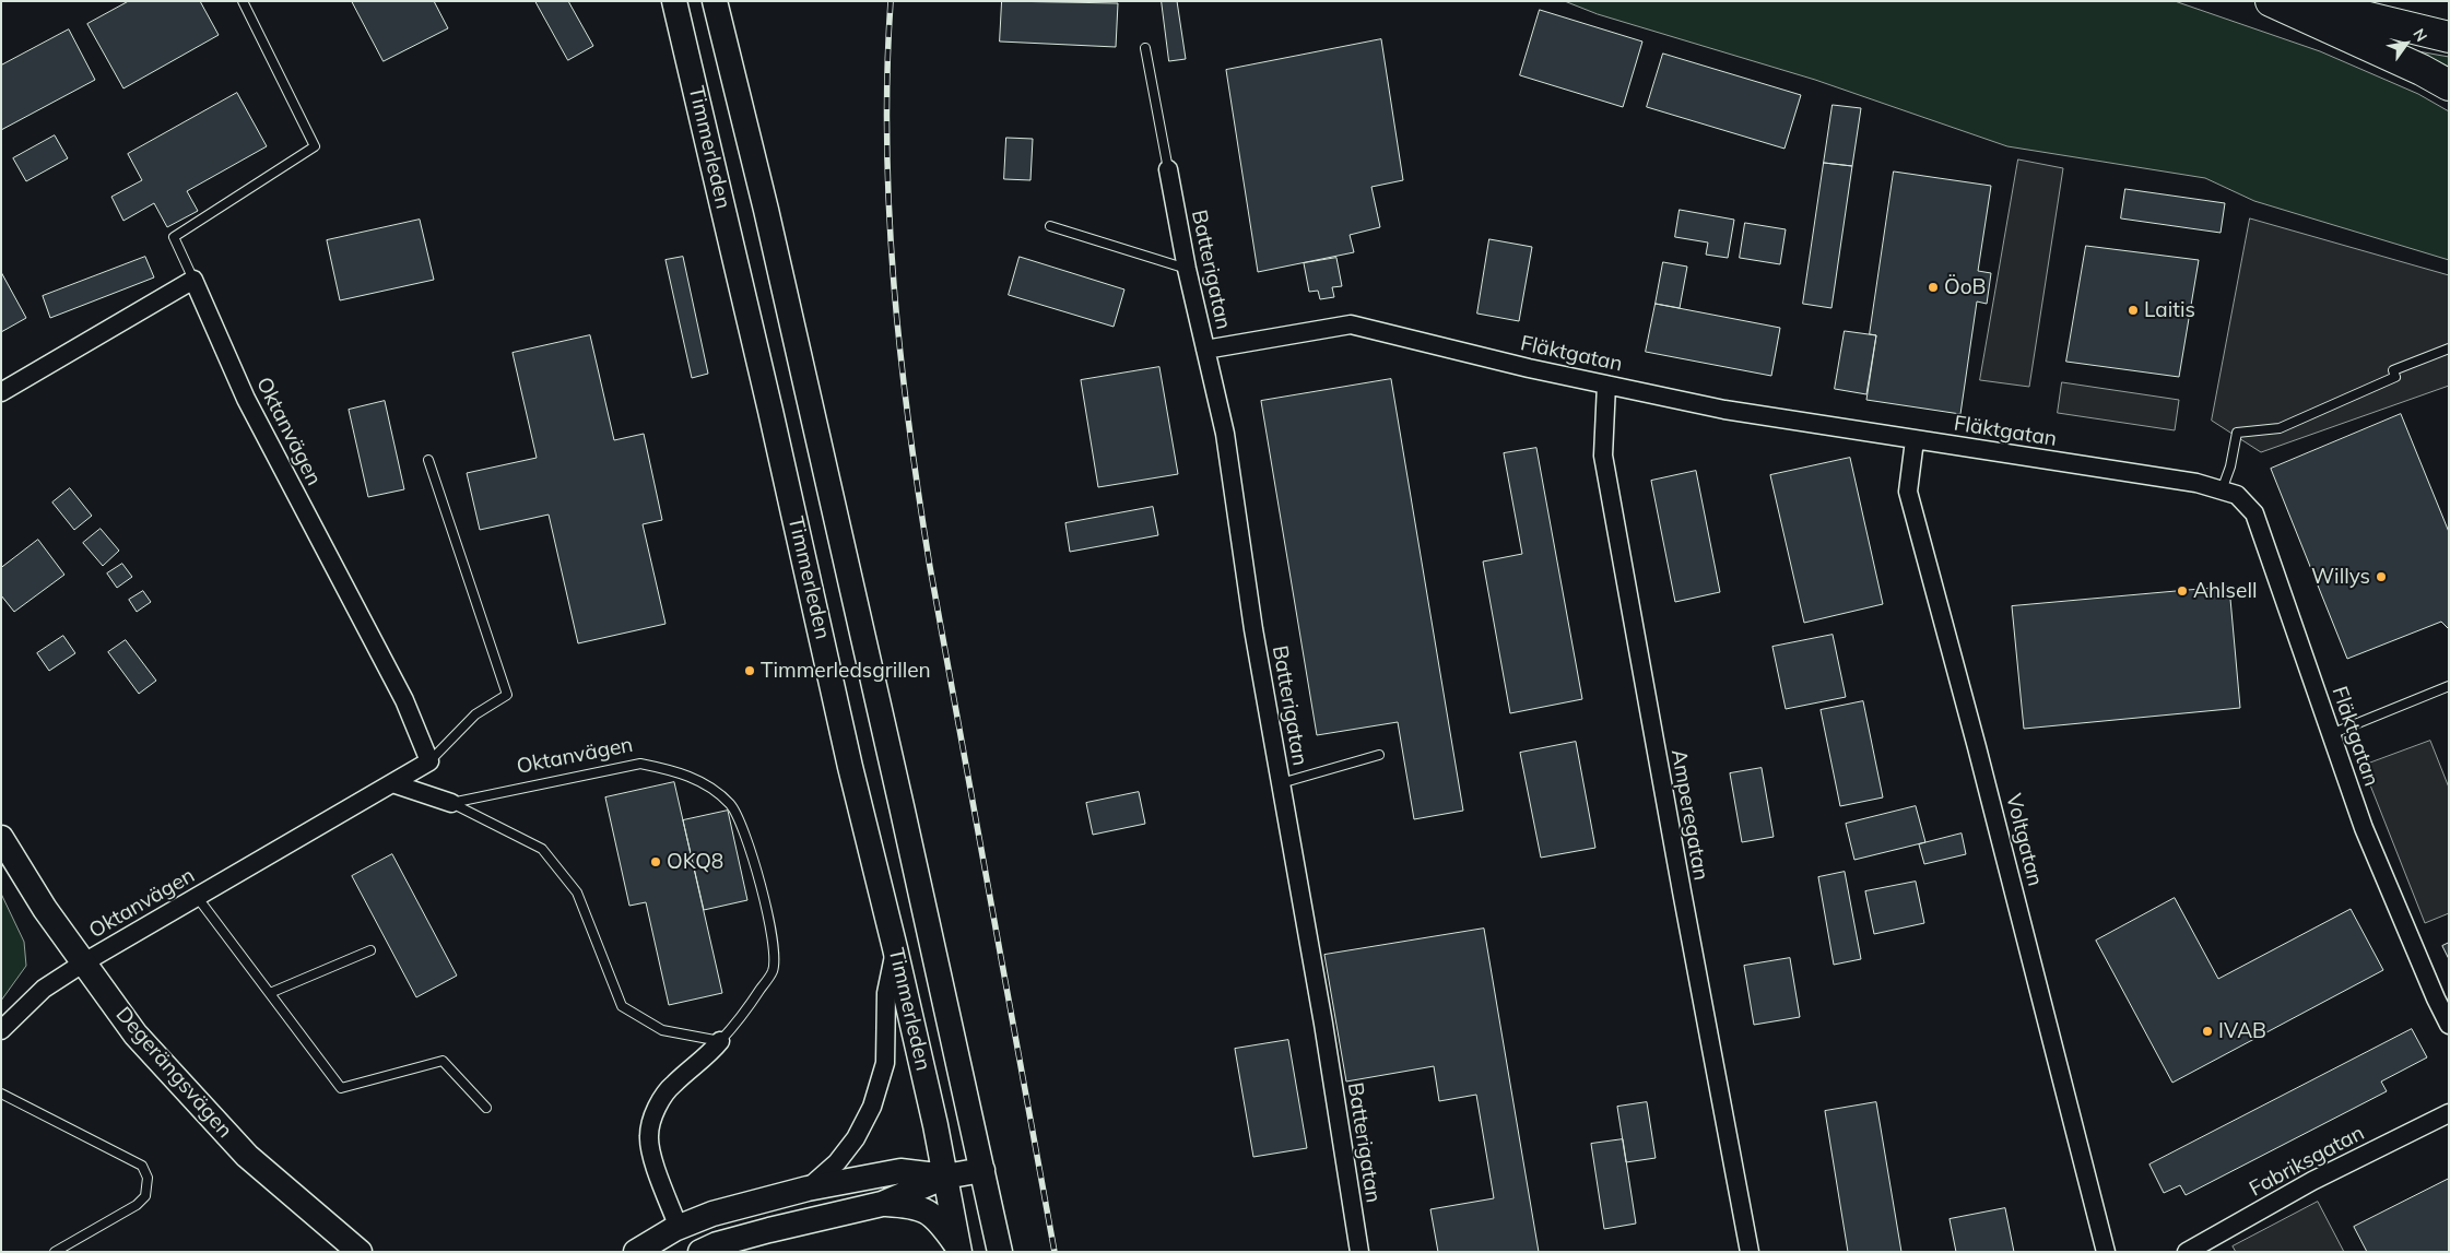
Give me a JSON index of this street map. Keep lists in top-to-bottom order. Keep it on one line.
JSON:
{"streets":{"main road":["Timmerleden","Degerängsvägen"],"street":["Batterigatan","Fläktgatan","Oktanvägen","Amperegatan","Voltgatan","Fabriksgatan"]},"crossings":[["Batterigatan","Fläktgatan"],["Fläktgatan","Amperegatan"],["Fläktgatan","Voltgatan"],["Oktanvägen","Degerängsvägen"]],"places":["ÖoB","Laitis","Willys","Ahlsell","Timmerledsgrillen","OKQ8","IVAB"],"north":"top right"}
